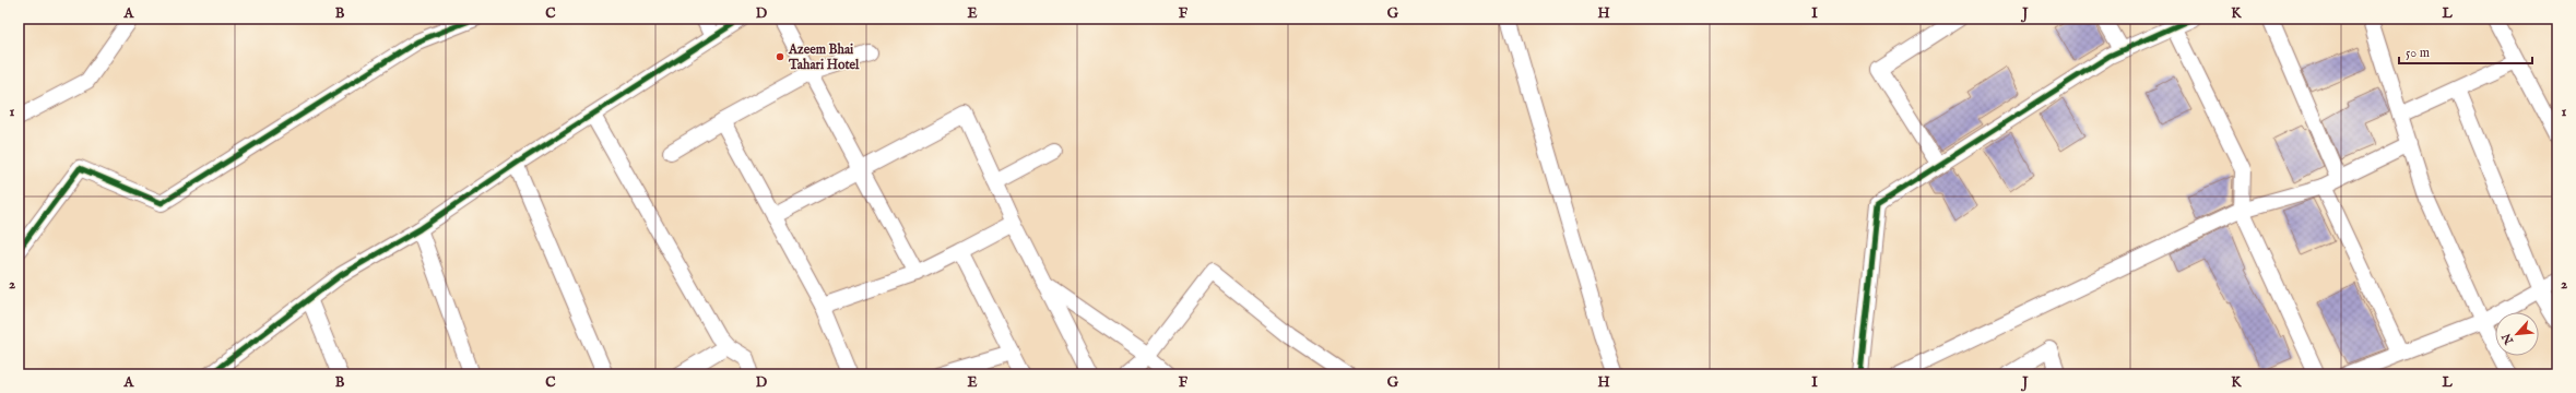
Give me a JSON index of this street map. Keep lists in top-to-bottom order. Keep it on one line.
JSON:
{"places":["Azeem Bhai Tahari Hotel"],"scale_bar":"50 m","north":"bottom left","grid":{"columns":["A","B","C","D","E","F","G","H","I","J","K","L"],"rows":["1","2"]}}
